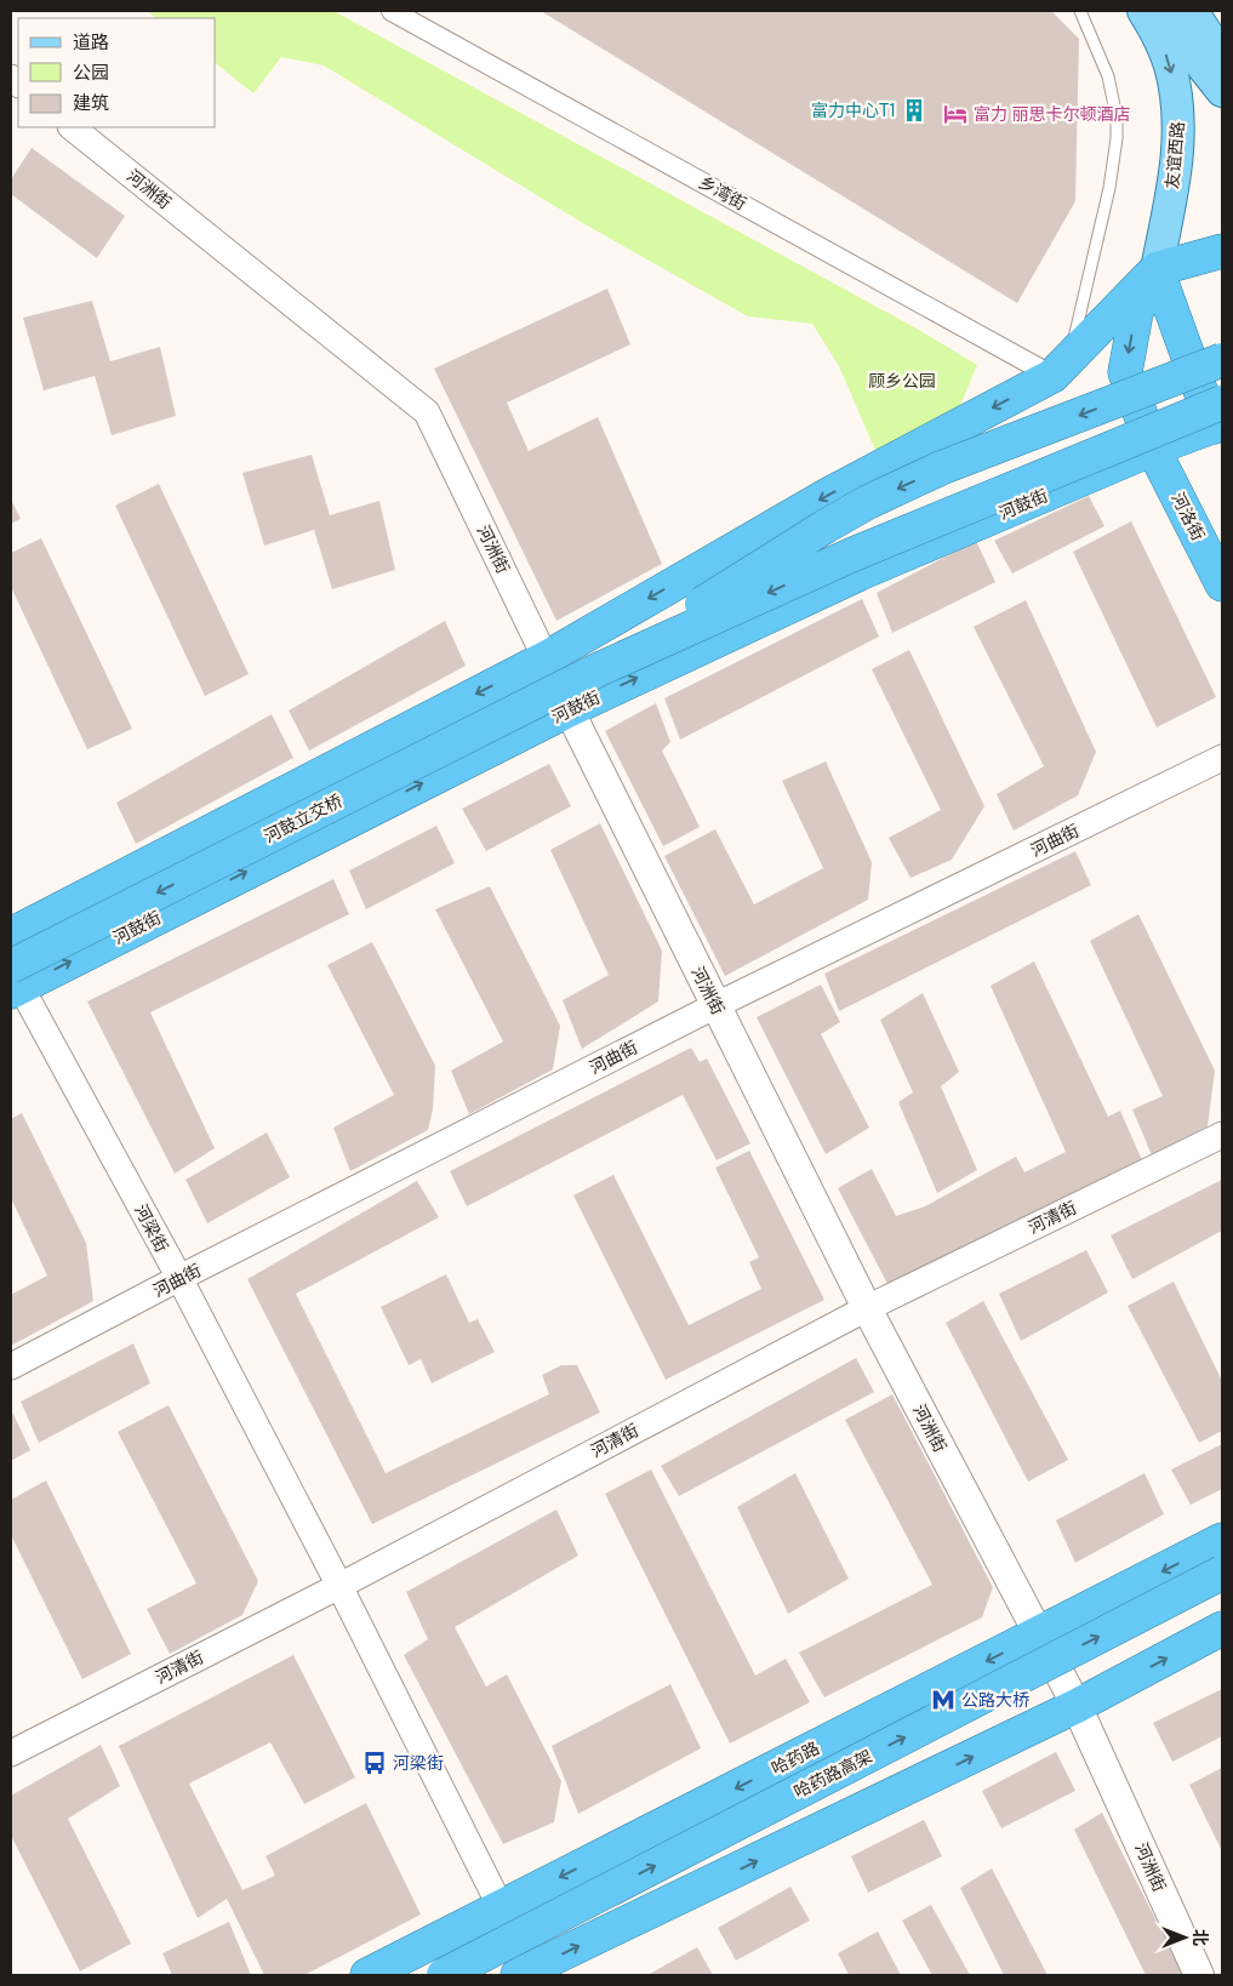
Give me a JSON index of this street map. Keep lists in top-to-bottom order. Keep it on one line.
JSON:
{"streets":{"highway":["河鼓街","河洛街","河鼓立交桥","哈药路","哈药路高架"],"main road":["友谊西路","河洲街"],"street":["乡湾街","河曲街","河清街","河梁街"]},"crossings":[["友谊西路","河洛街"],["河洲街","河鼓街"],["河洲街","河曲街"],["河洲街","河清街"],["河洲街","哈药路"],["河鼓街","河洛街"],["河鼓街","河鼓立交桥"],["河鼓街","河梁街"],["河鼓立交桥","河梁街"],["河曲街","河梁街"],["河清街","河梁街"],["河梁街","哈药路"]],"one_way":["友谊西路"],"parks":["顾乡公园"],"places":{"building":["富力中心T1"],"hotel":["富力 丽思卡尔顿酒店"],"metro station":["公路大桥"],"bus stop":["河梁街"]},"legend":["道路","公园","建筑"],"north":"right"}
